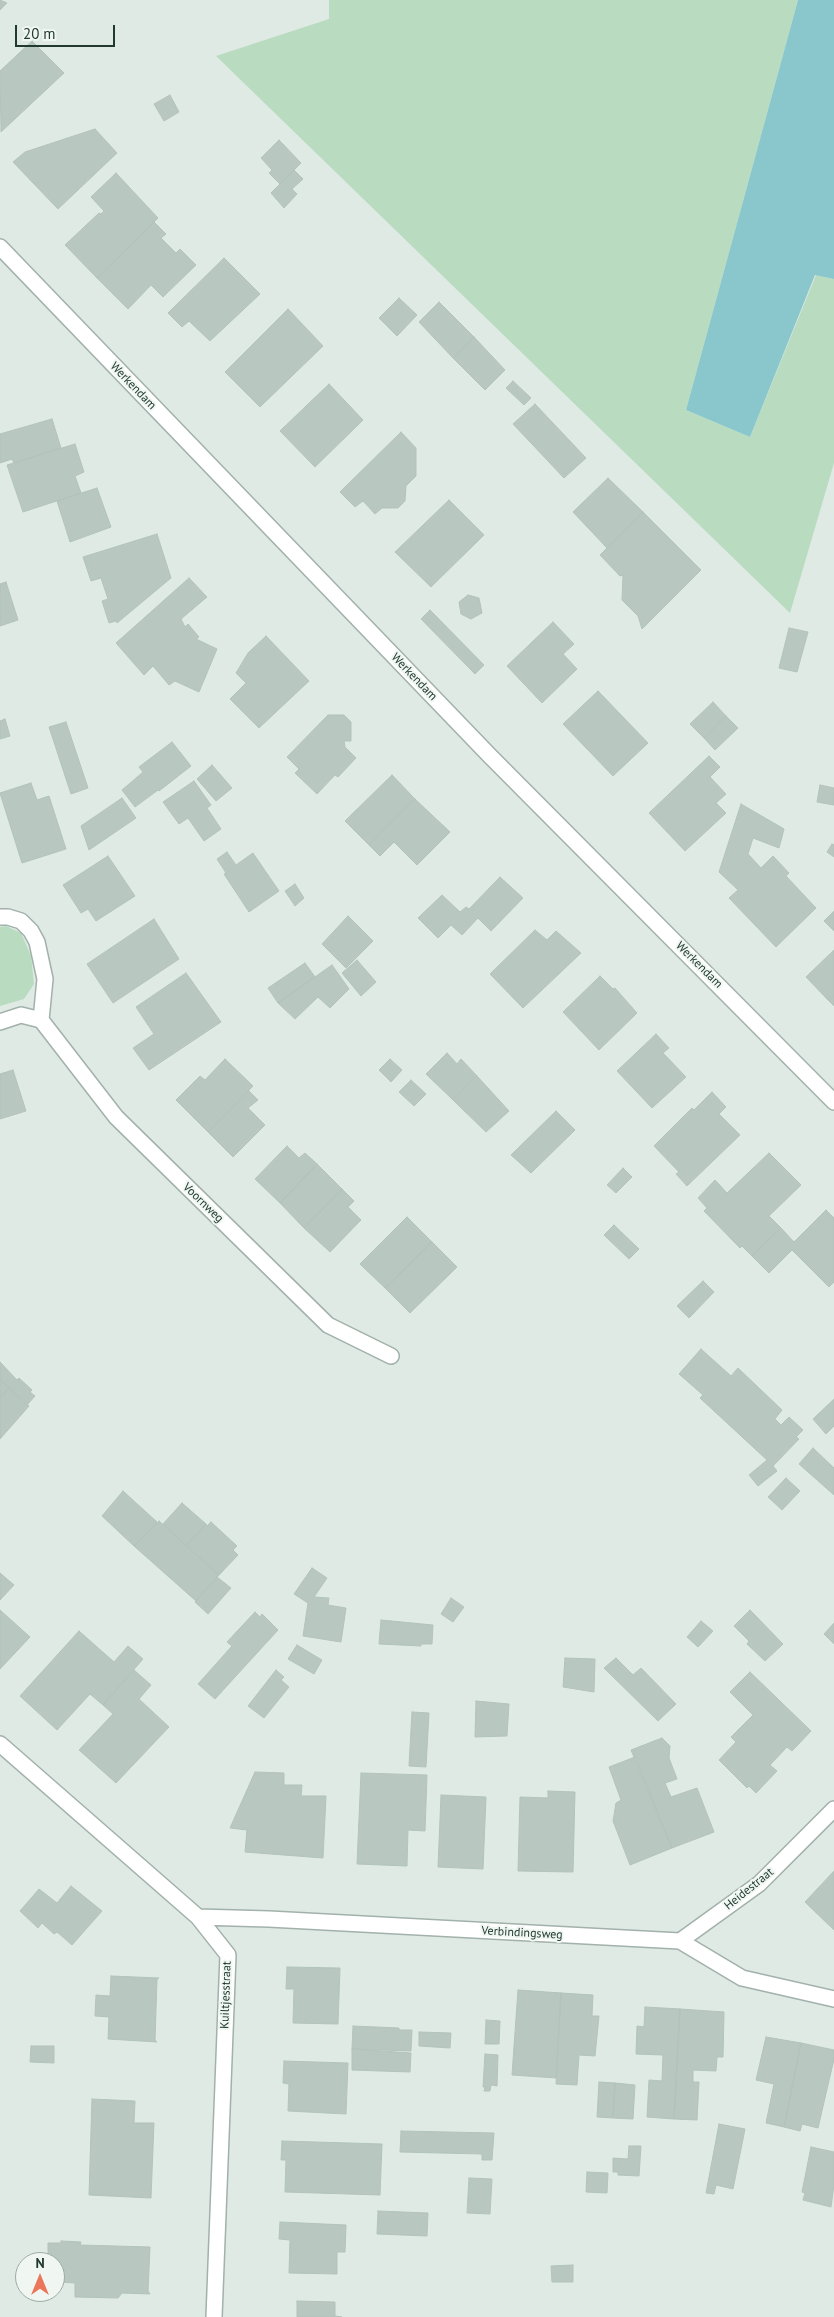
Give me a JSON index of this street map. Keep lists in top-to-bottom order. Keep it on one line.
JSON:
{"streets":{"street":["Werkendam","Voornweg","Heidestraat","Verbindingsweg","Kuiltjesstraat"]},"crossings":[["Heidestraat","Verbindingsweg"],["Verbindingsweg","Kuiltjesstraat"]],"scale_bar":"20 m","north":"top"}
